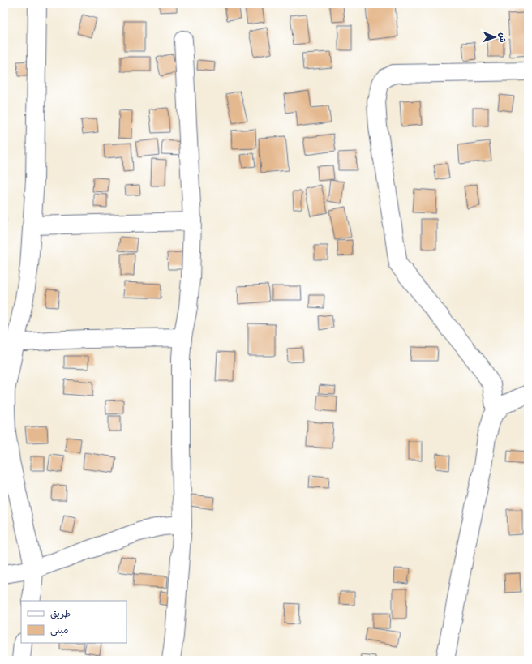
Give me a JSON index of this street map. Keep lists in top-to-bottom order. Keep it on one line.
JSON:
{"legend":["طريق","مبنى"],"north":"right"}
